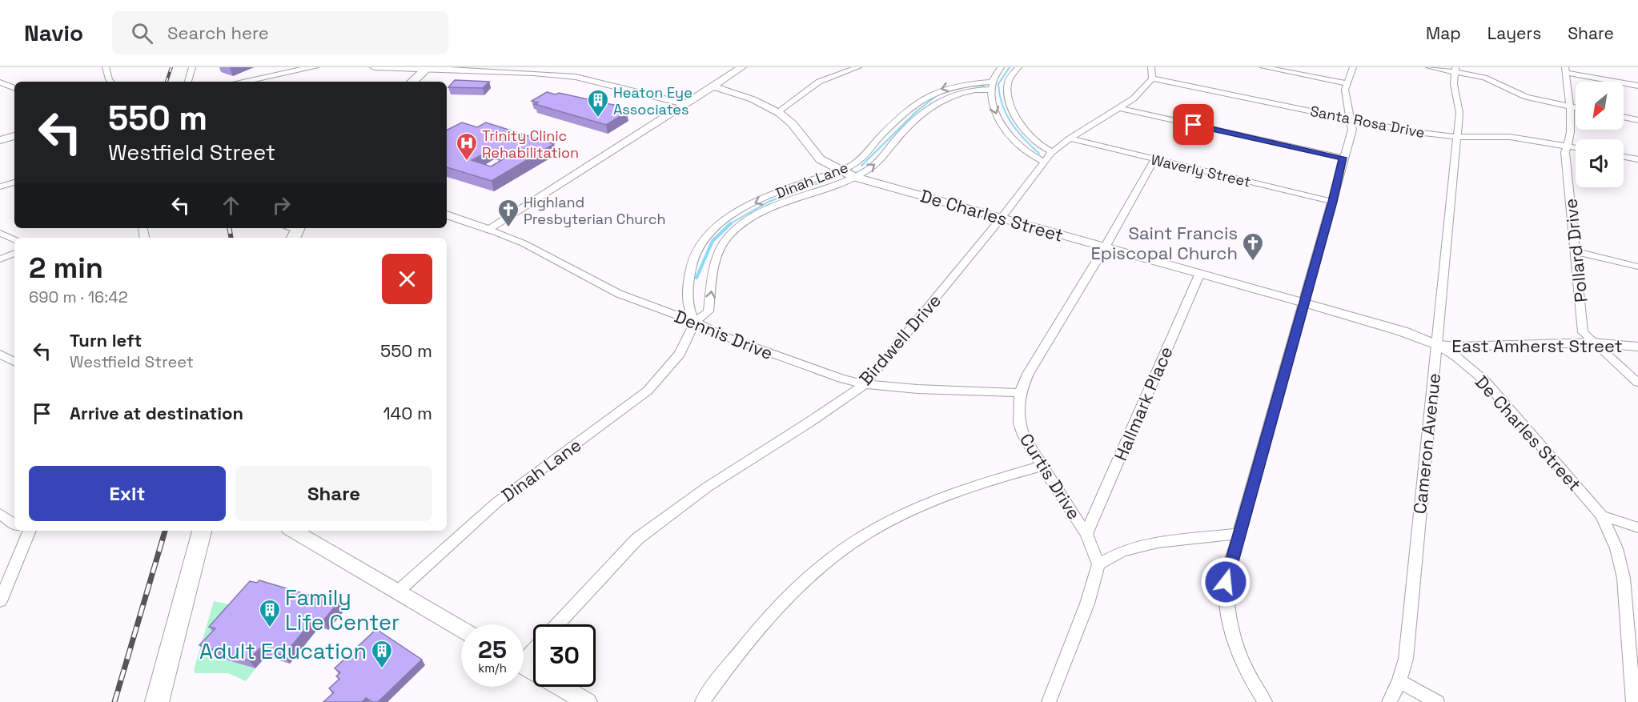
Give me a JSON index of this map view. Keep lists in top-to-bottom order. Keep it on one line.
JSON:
{"streets":{"street":["Santa Rosa Drive","Waverly Street","Dinah Lane","De Charles Street","Pollard Drive","Dennis Drive","Birdwell Drive","East Amherst Street","Hallmark Place","Cameron Avenue","Curtis Drive"]},"crossings":[["Santa Rosa Drive","Pollard Drive"],["Santa Rosa Drive","Birdwell Drive"],["Santa Rosa Drive","Cameron Avenue"],["Waverly Street","Birdwell Drive"],["Waverly Street","Curtis Drive"],["Dinah Lane","De Charles Street"],["Dinah Lane","Dennis Drive"],["De Charles Street","Birdwell Drive"],["De Charles Street","East Amherst Street"],["De Charles Street","Hallmark Place"],["De Charles Street","Cameron Avenue"],["De Charles Street","Curtis Drive"],["Pollard Drive","East Amherst Street"],["Dennis Drive","Birdwell Drive"],["Dennis Drive","Curtis Drive"],["East Amherst Street","Cameron Avenue"],["Hallmark Place","Curtis Drive"]],"places":{"building":["Heaton Eye Associates","Family Life Center","Adult Education"],"hospital":["Trinity Clinic Rehabilitation"],"church":["Highland Presbyterian Church","Saint Francis Episcopal Church"]},"north":"bottom left","page":{"header":"Navio","search":"Search here","nav":["Map","Layers","Share"],"turn":["550 m","Westfield Street"],"heading":["2 min","690 m · 16:42"],"list":[{"name":"Turn left","note":"Westfield Street","value":"550 m"},{"name":"Arrive at destination","value":"140 m"}],"buttons":["Exit","Share"],"speed":"25 km/h","limit":"30"}}
